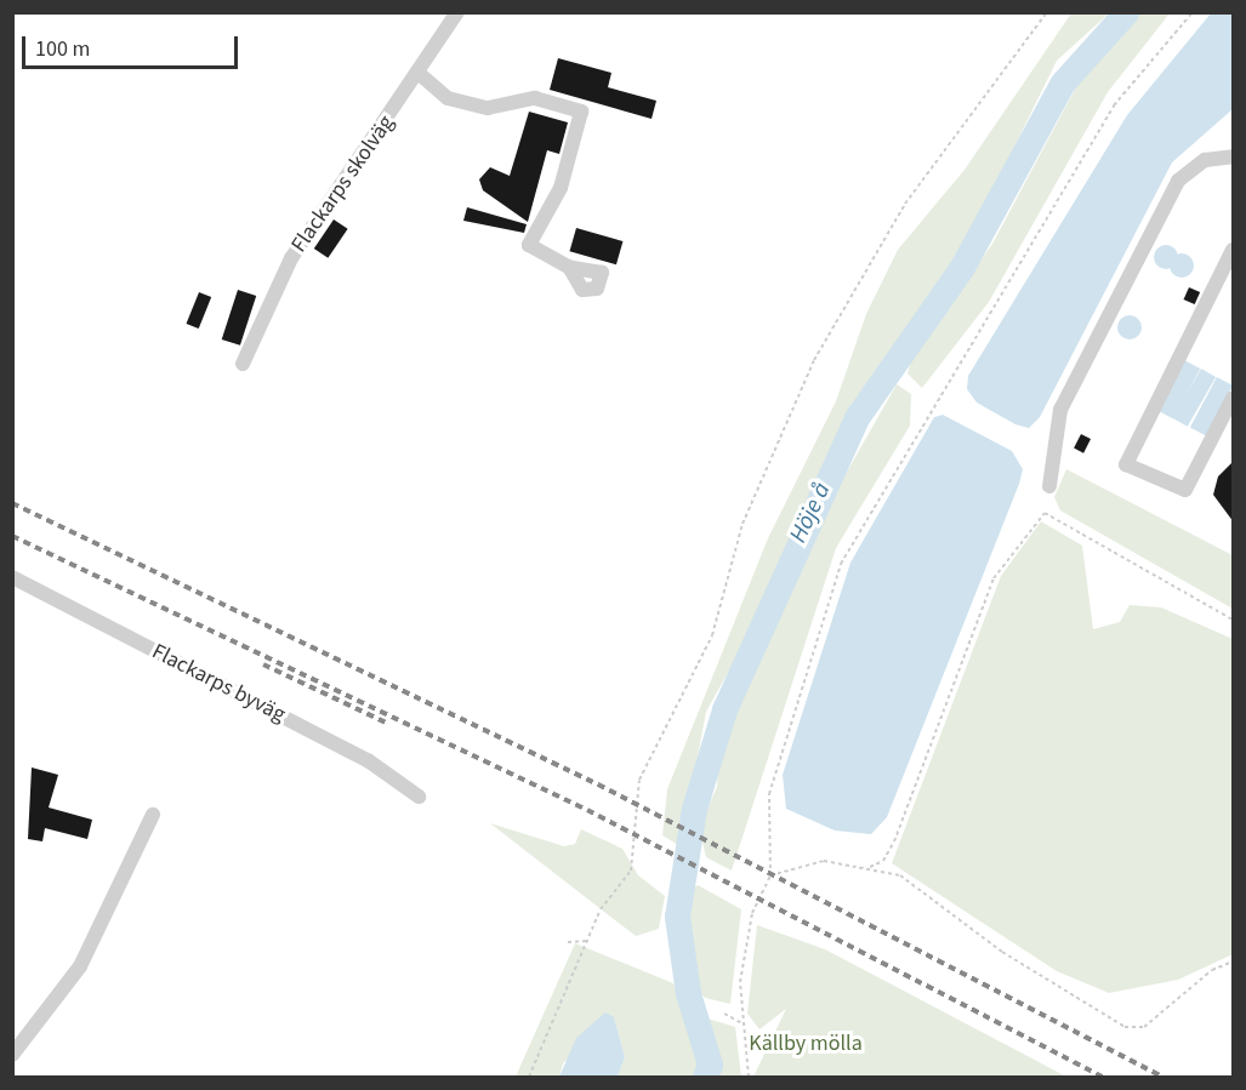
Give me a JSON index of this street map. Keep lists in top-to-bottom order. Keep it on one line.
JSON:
{"streets":{"street":["Flackarps skolväg","Flackarps byväg"]},"water":["Höje å"],"parks":["Källby mölla"],"scale_bar":"100 m"}
